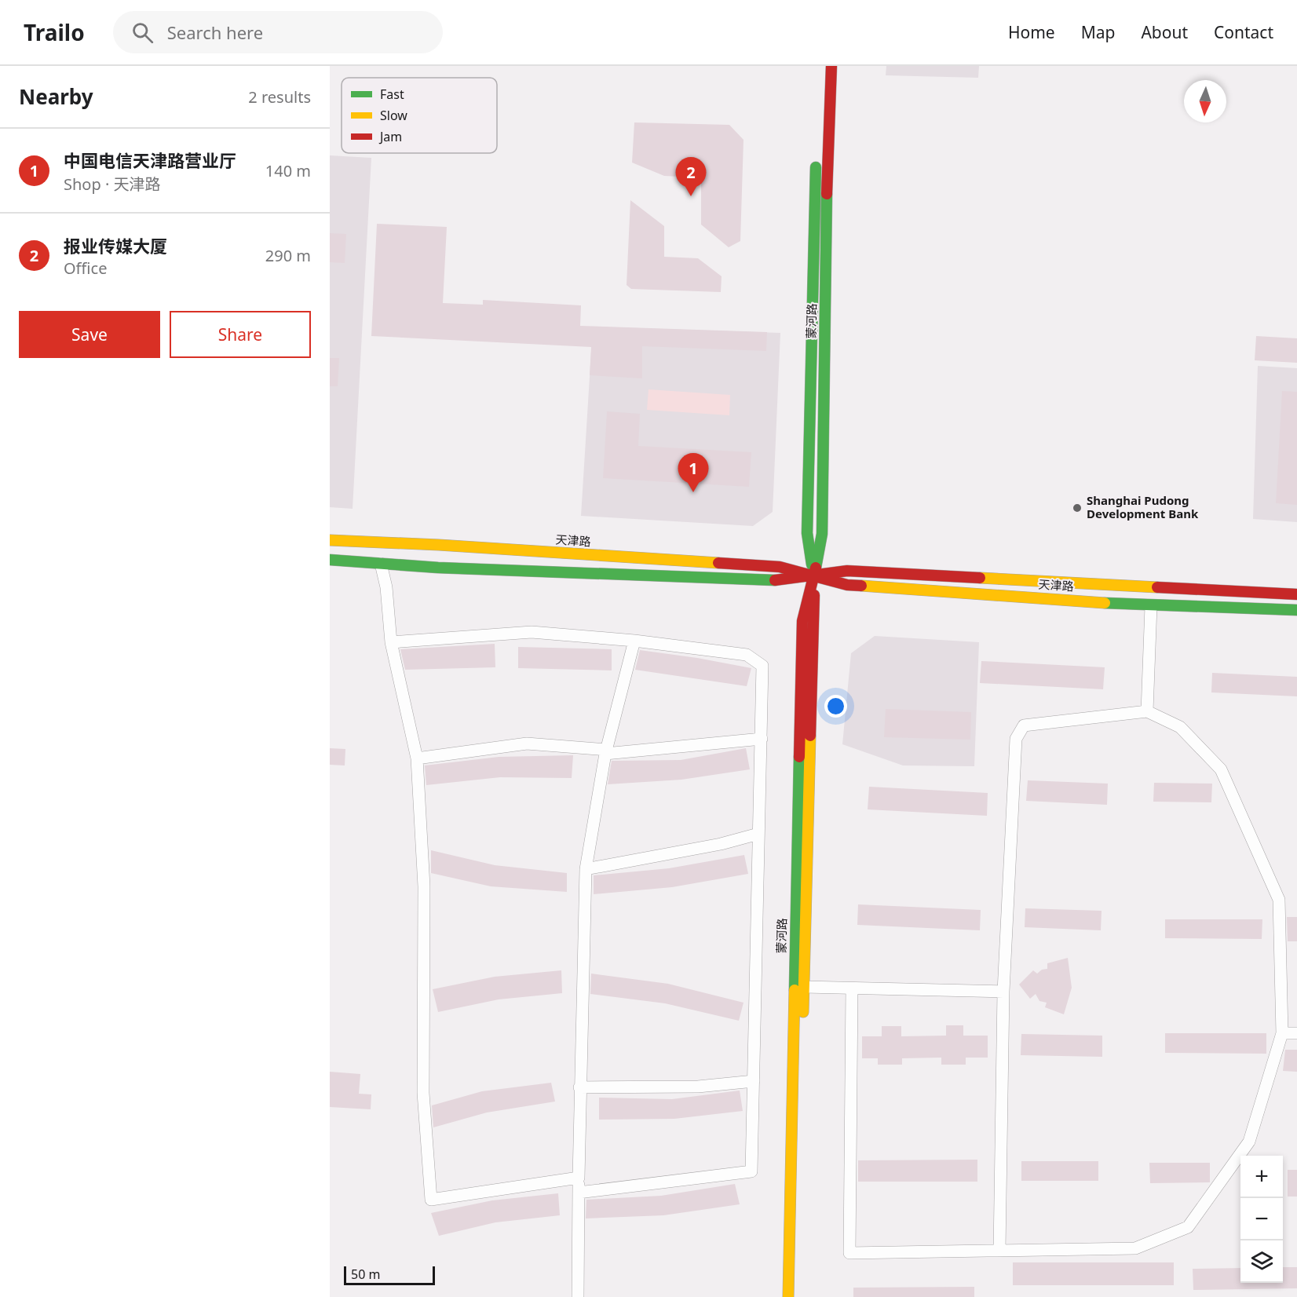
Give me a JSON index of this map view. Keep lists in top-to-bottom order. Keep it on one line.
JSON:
{"streets":{"street":["蒙河路","天津路"]},"crossings":[["蒙河路","天津路"]],"places":["Shanghai Pudong Development Bank"],"legend":["Fast","Slow","Jam"],"scale_bar":"50 m","north":"bottom","page":{"header":"Trailo","search":"Search here","nav":["Home","Map","About","Contact"],"heading":["Nearby","2 results"],"list":[{"mark":"1","name":"中国电信天津路营业厅","note":"Shop · 天津路","value":"140 m"},{"mark":"2","name":"报业传媒大厦","note":"Office","value":"290 m"}],"pins":["2","1"],"buttons":["Save","Share"],"map_buttons":["+","−"],"scale":"50 m"}}
